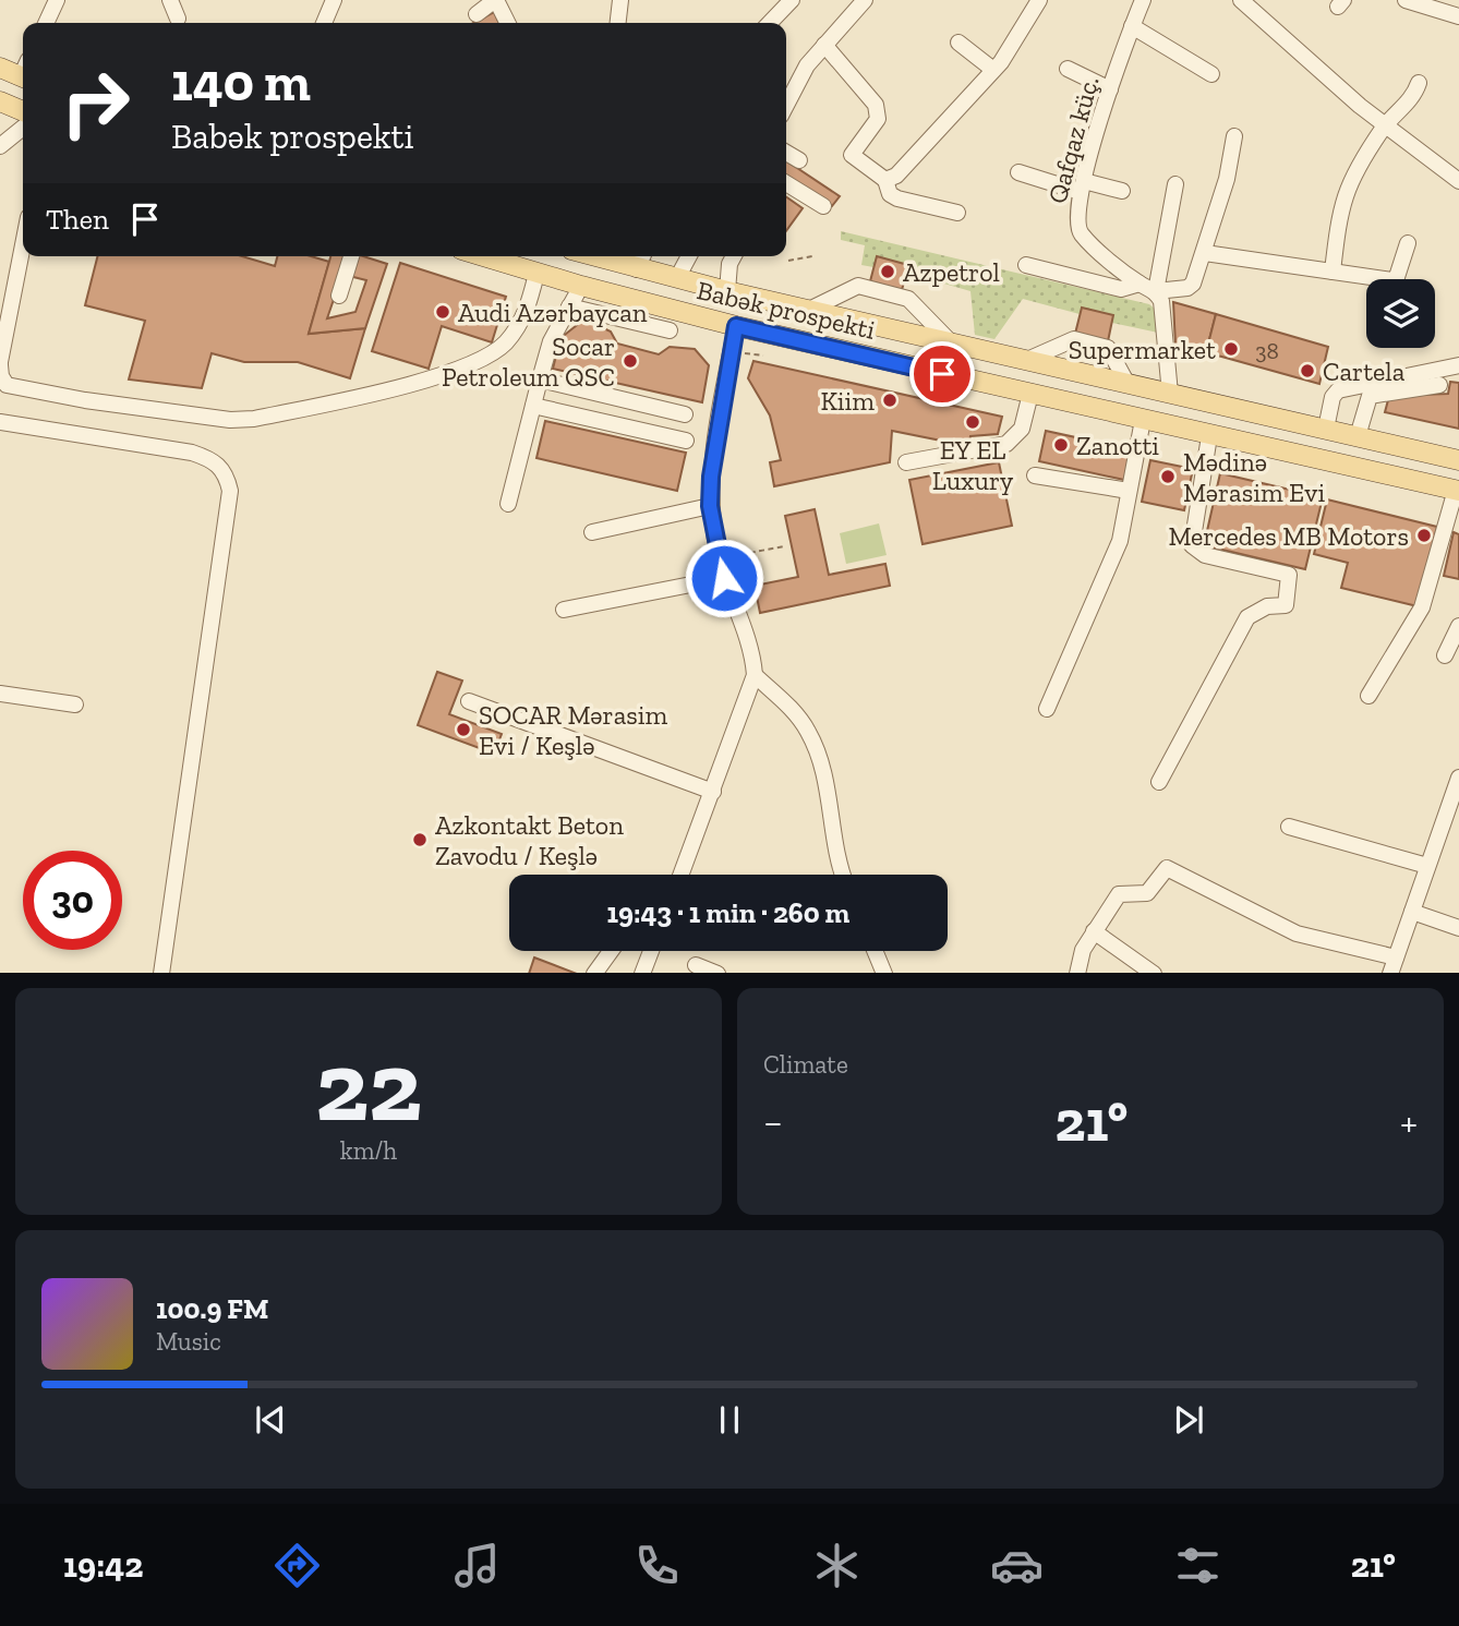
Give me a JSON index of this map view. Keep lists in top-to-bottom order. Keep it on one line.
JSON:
{"streets":{"main road":["Babək prospekti"],"street":["Qafqaz küç."]},"places":["Azpetrol","Audi Azərbaycan","Supermarket","Socar Petroleum QSC","Cartela","Kiim","EY EL Luxury","Zanotti","Mədinə Mərasim Evi","Mercedes MB Motors","SOCAR Mərasim Evi / Keşlə","Azkontakt Beton Zavodu / Keşlə"],"house_numbers":["38"],"page":{"turn":["140 m","Babək prospekti"],"then":"Then","limit":"30","trip":"19:43 · 1 min · 260 m","tile":[["22","km/h"],"Climate"],"heat":["−","21°","+"],"song":["100.9 FM","Music"],"tabs":["19:42","21°"]}}
